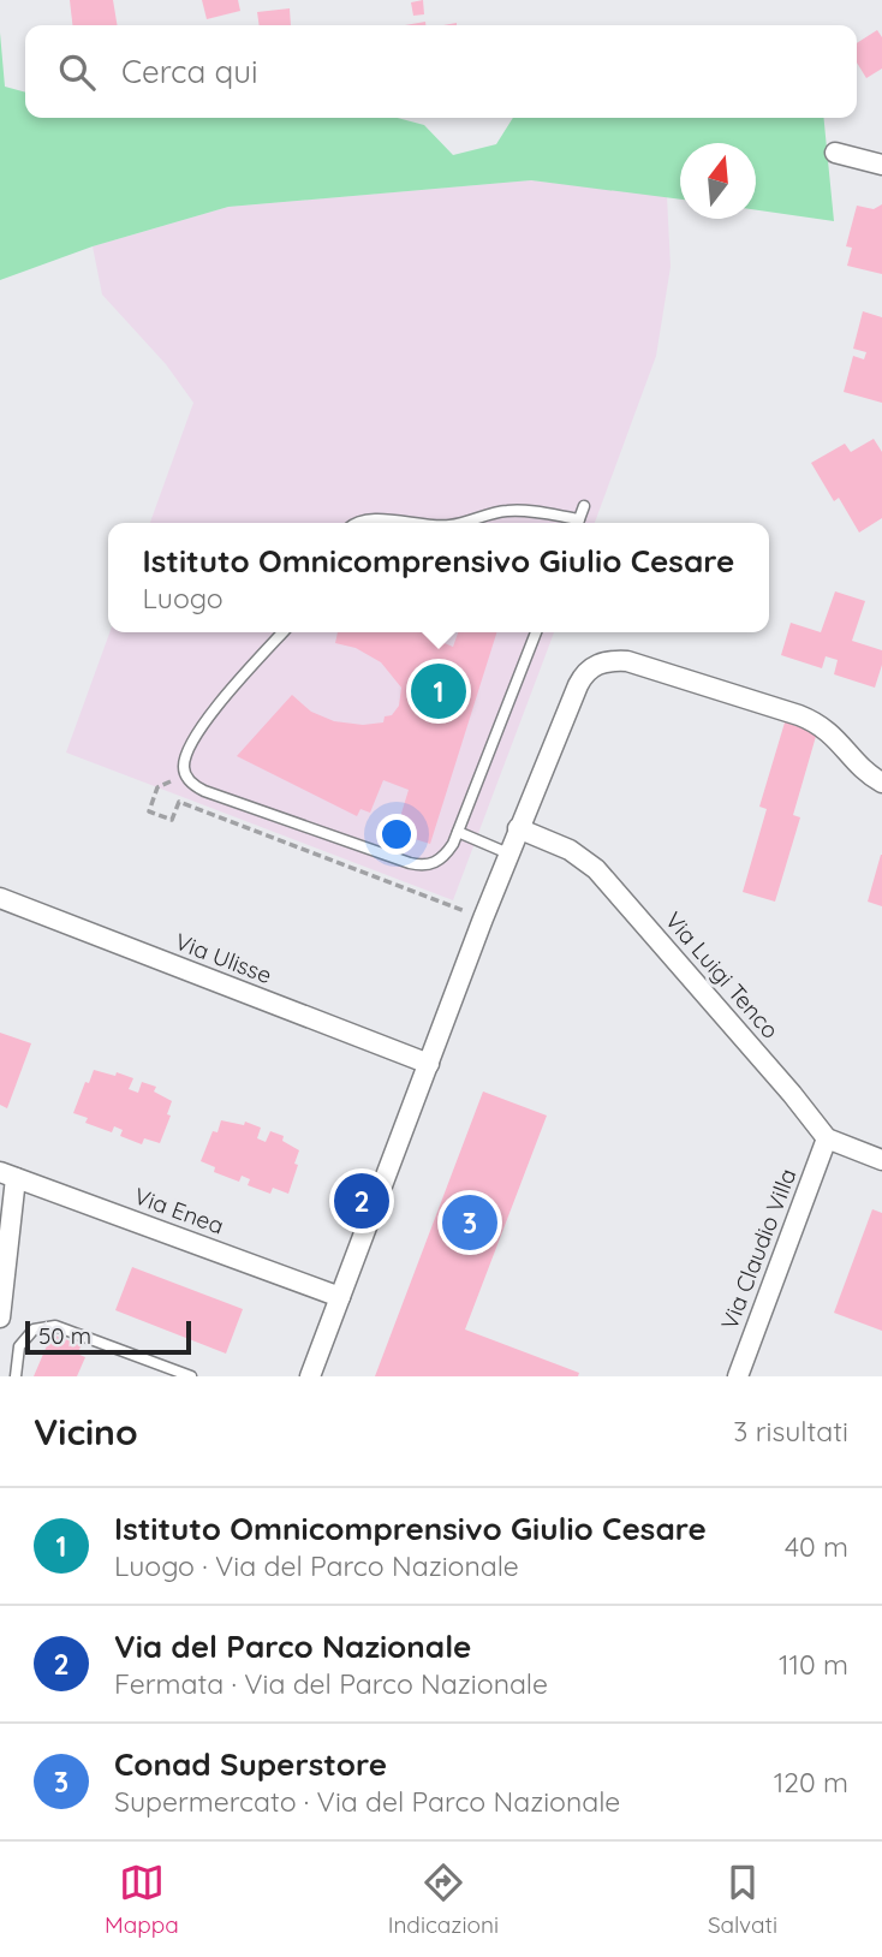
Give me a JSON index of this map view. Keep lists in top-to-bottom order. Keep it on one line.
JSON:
{"streets":{"street":["Via Ulisse","Via Luigi Tenco","Via Enea","Via Claudio Villa"]},"crossings":[["Via Luigi Tenco","Via Claudio Villa"]],"scale_bar":"50 m","north":"top","page":{"search":"Cerca qui","popup":["Istituto Omnicomprensivo Giulio Cesare","Luogo"],"pins":["1","2","3"],"scale":"50 m","heading":["Vicino","3 risultati"],"list":[{"mark":"1","name":"Istituto Omnicomprensivo Giulio Cesare","note":"Luogo · Via del Parco Nazionale","value":"40 m"},{"mark":"2","name":"Via del Parco Nazionale","note":"Fermata · Via del Parco Nazionale","value":"110 m"},{"mark":"3","name":"Conad Superstore","note":"Supermercato · Via del Parco Nazionale","value":"120 m"}],"nav":["Mappa","Indicazioni","Salvati"]}}
